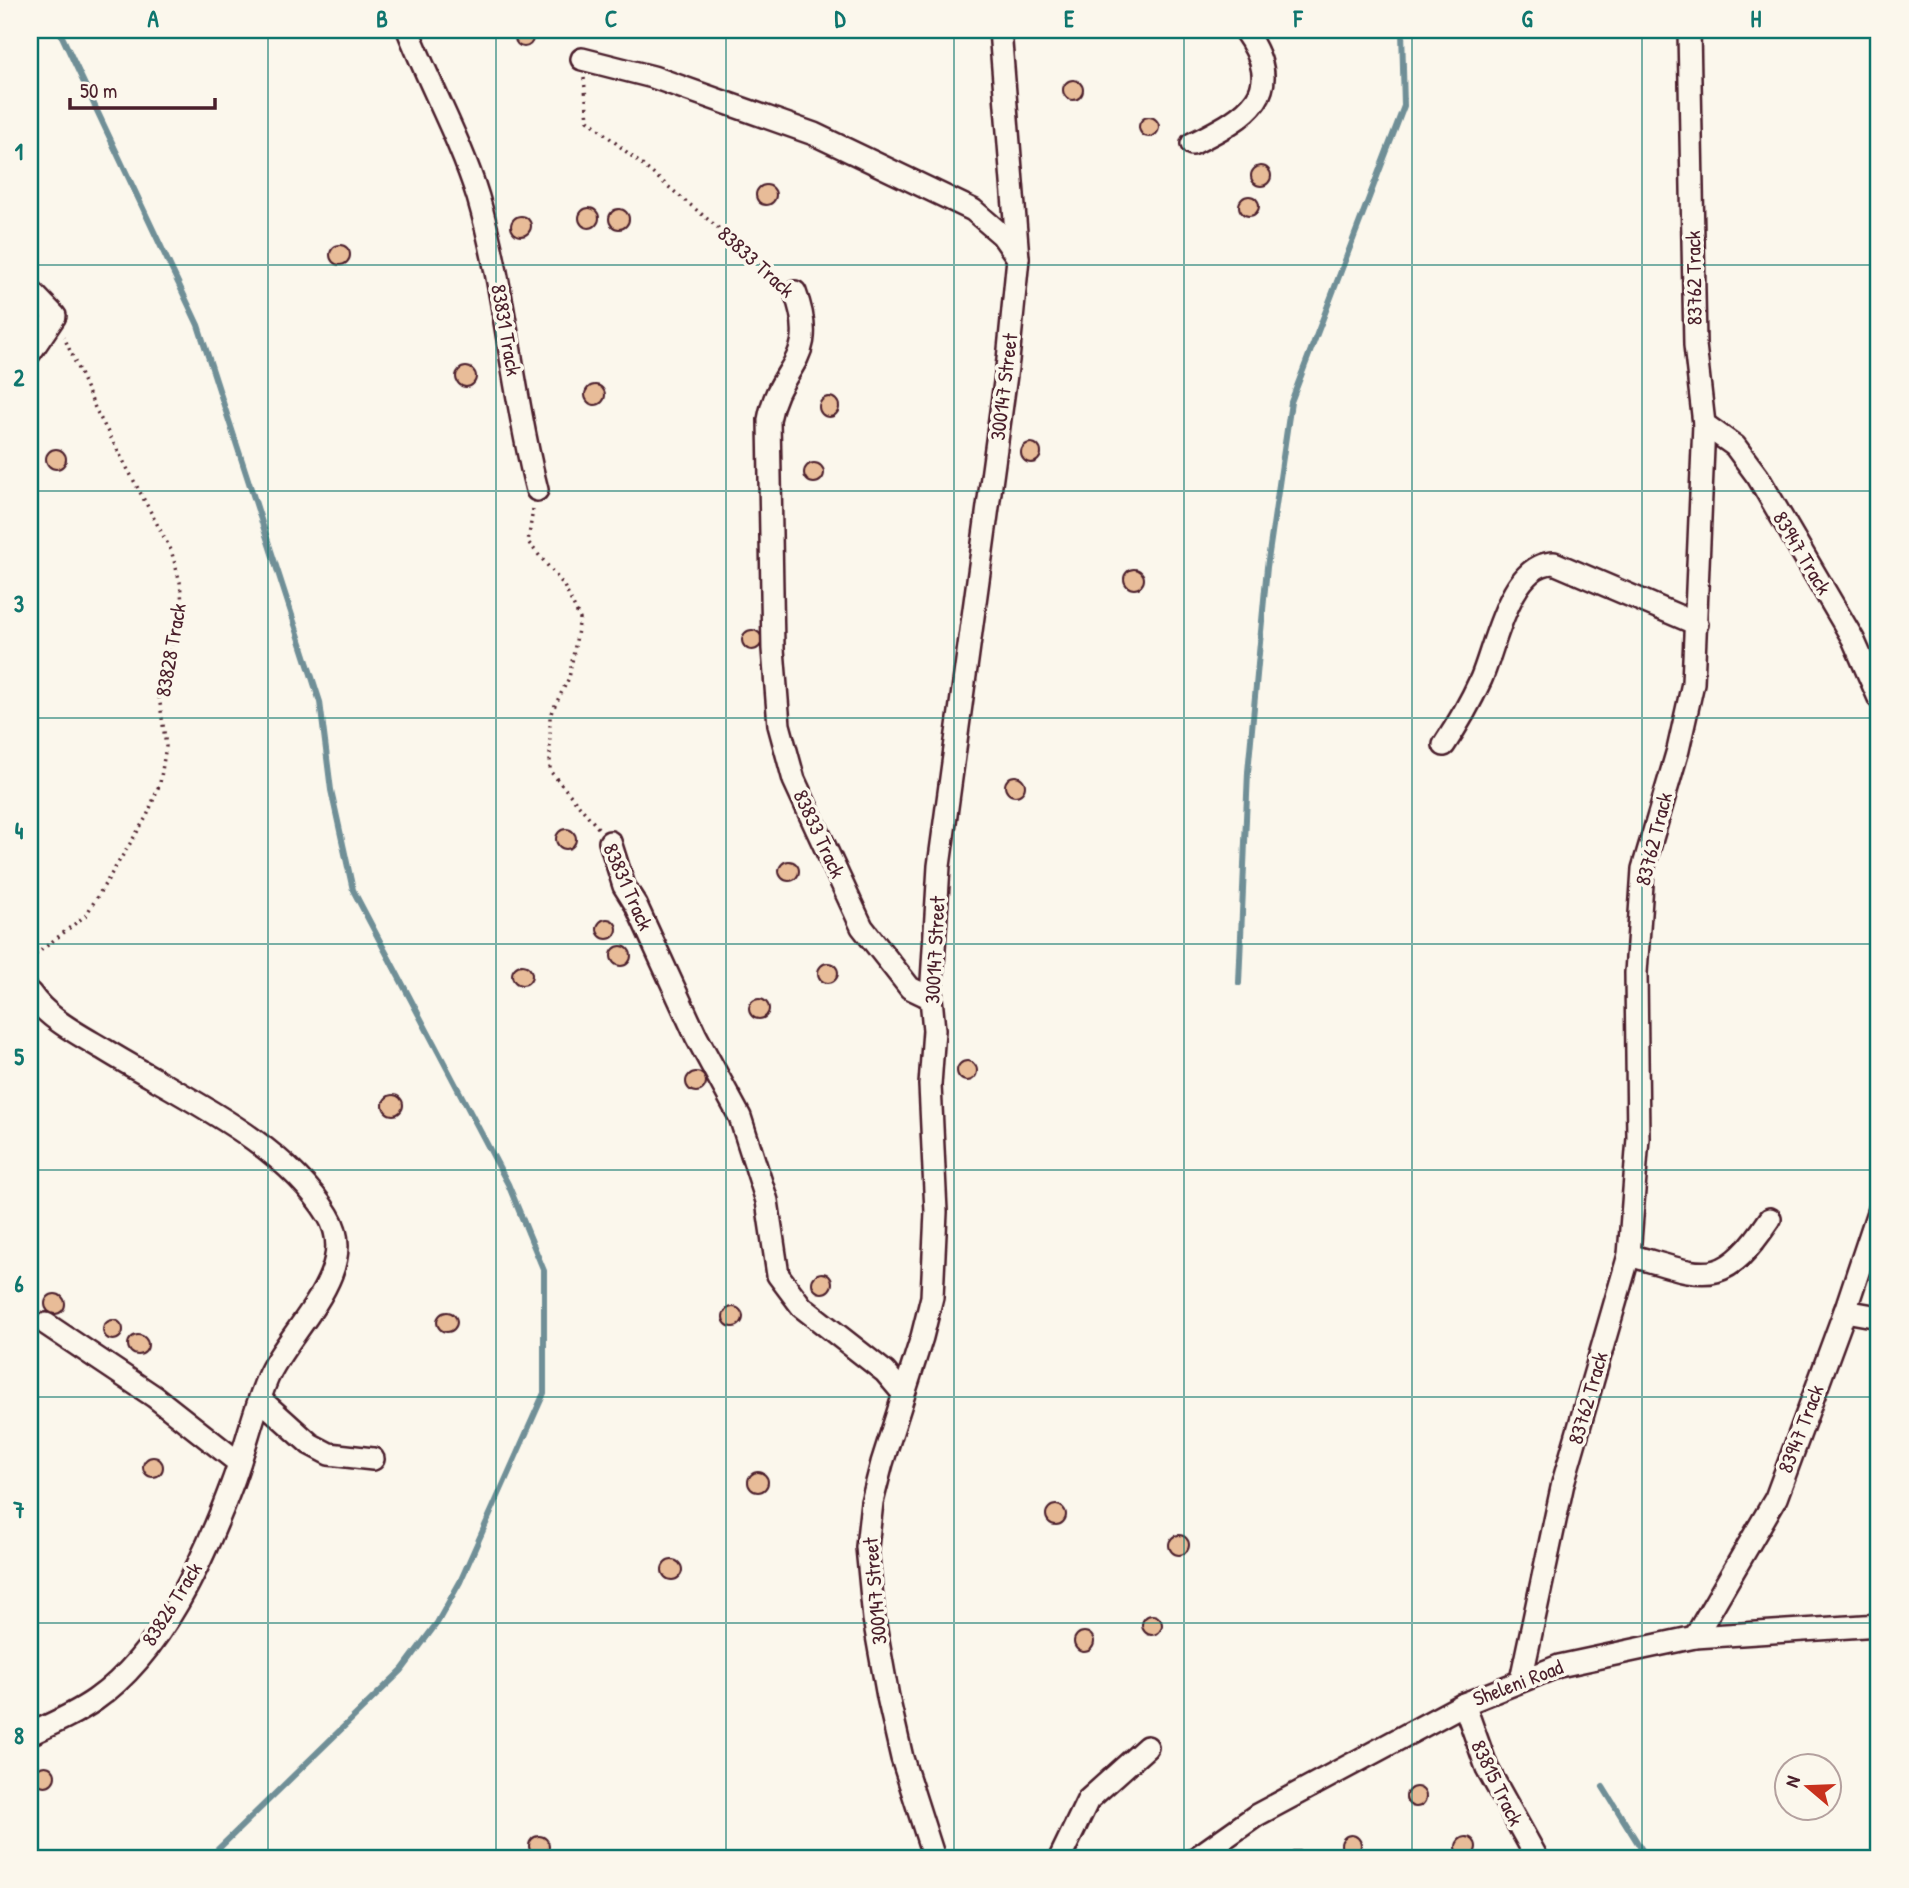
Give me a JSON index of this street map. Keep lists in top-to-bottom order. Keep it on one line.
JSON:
{"streets":{"street":["83833 Track","83762 Track","83831 Track","300147 Street","83947 Track","83826 Track","Sheleni Road","83815 Track"],"path":["83828 Track"]},"crossings":[["83833 Track","300147 Street"],["83762 Track","83947 Track"],["83762 Track","Sheleni Road"],["83831 Track","300147 Street"],["83947 Track","Sheleni Road"],["Sheleni Road","83815 Track"]],"scale_bar":"50 m","north":"left","grid":{"columns":["A","B","C","D","E","F","G","H"],"rows":["1","2","3","4","5","6","7","8"]}}
